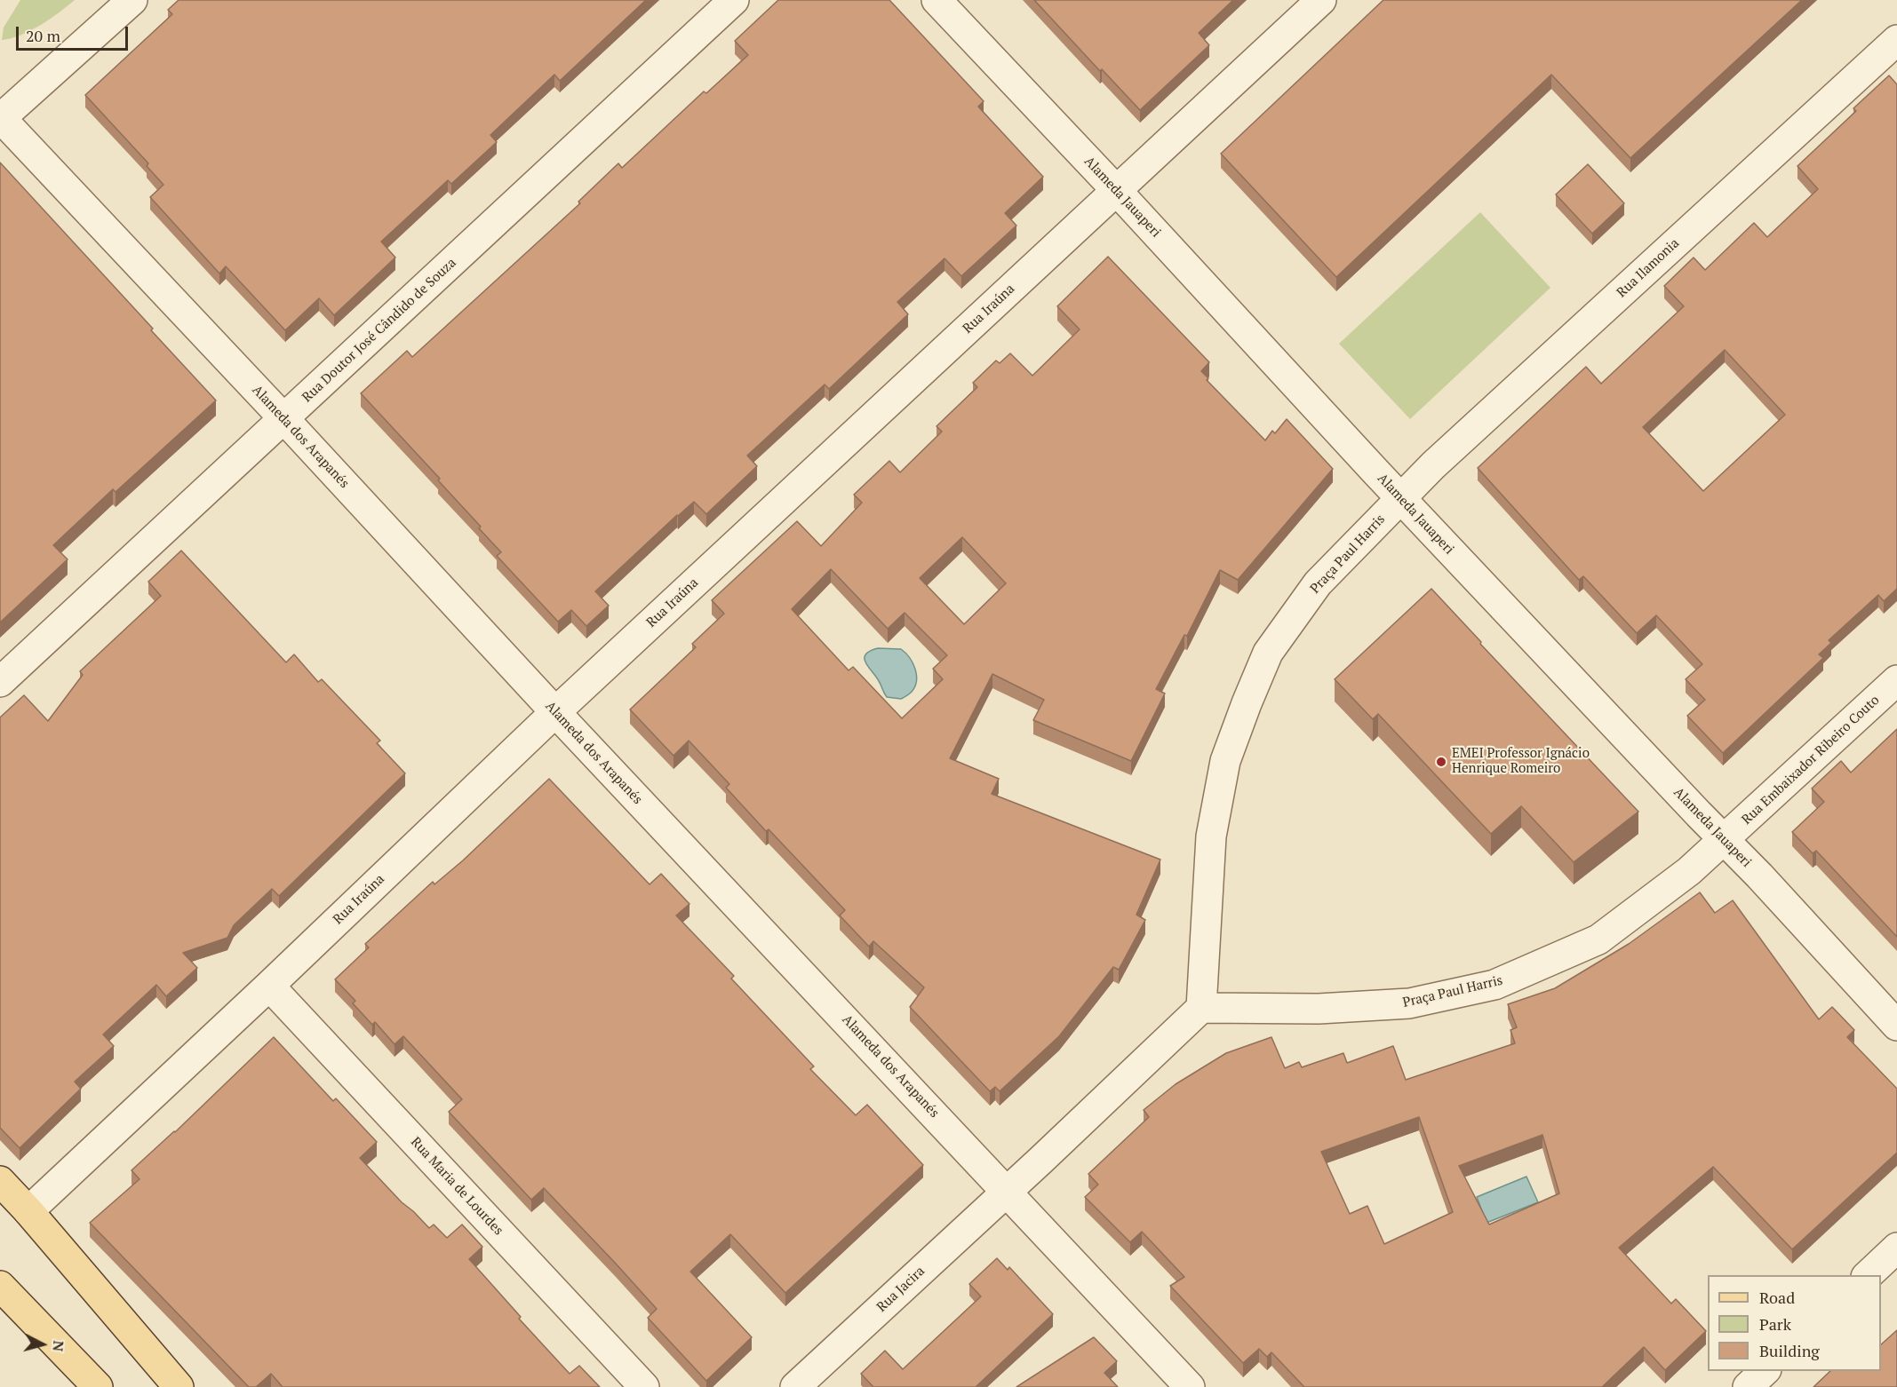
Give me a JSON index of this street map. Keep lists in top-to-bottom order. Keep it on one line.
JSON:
{"streets":{"street":["Alameda Jauaperi","Rua Ilamonia","Rua Iraúna","Rua Doutor José Cândido de Souza","Alameda dos Arapanés","Praça Paul Harris","Rua Embaixador Ribeiro Couto","Rua Maria de Lourdes","Rua Jacira"]},"crossings":[["Alameda Jauaperi","Rua Ilamonia"],["Alameda Jauaperi","Rua Iraúna"],["Alameda Jauaperi","Praça Paul Harris"],["Alameda Jauaperi","Rua Embaixador Ribeiro Couto"],["Rua Ilamonia","Praça Paul Harris"],["Rua Iraúna","Alameda dos Arapanés"],["Rua Iraúna","Rua Maria de Lourdes"],["Rua Doutor José Cândido de Souza","Alameda dos Arapanés"],["Alameda dos Arapanés","Rua Jacira"],["Praça Paul Harris","Rua Embaixador Ribeiro Couto"]],"places":["EMEI Professor Ignácio Henrique Romeiro"],"legend":["Road","Park","Building"],"scale_bar":"20 m","north":"right"}
